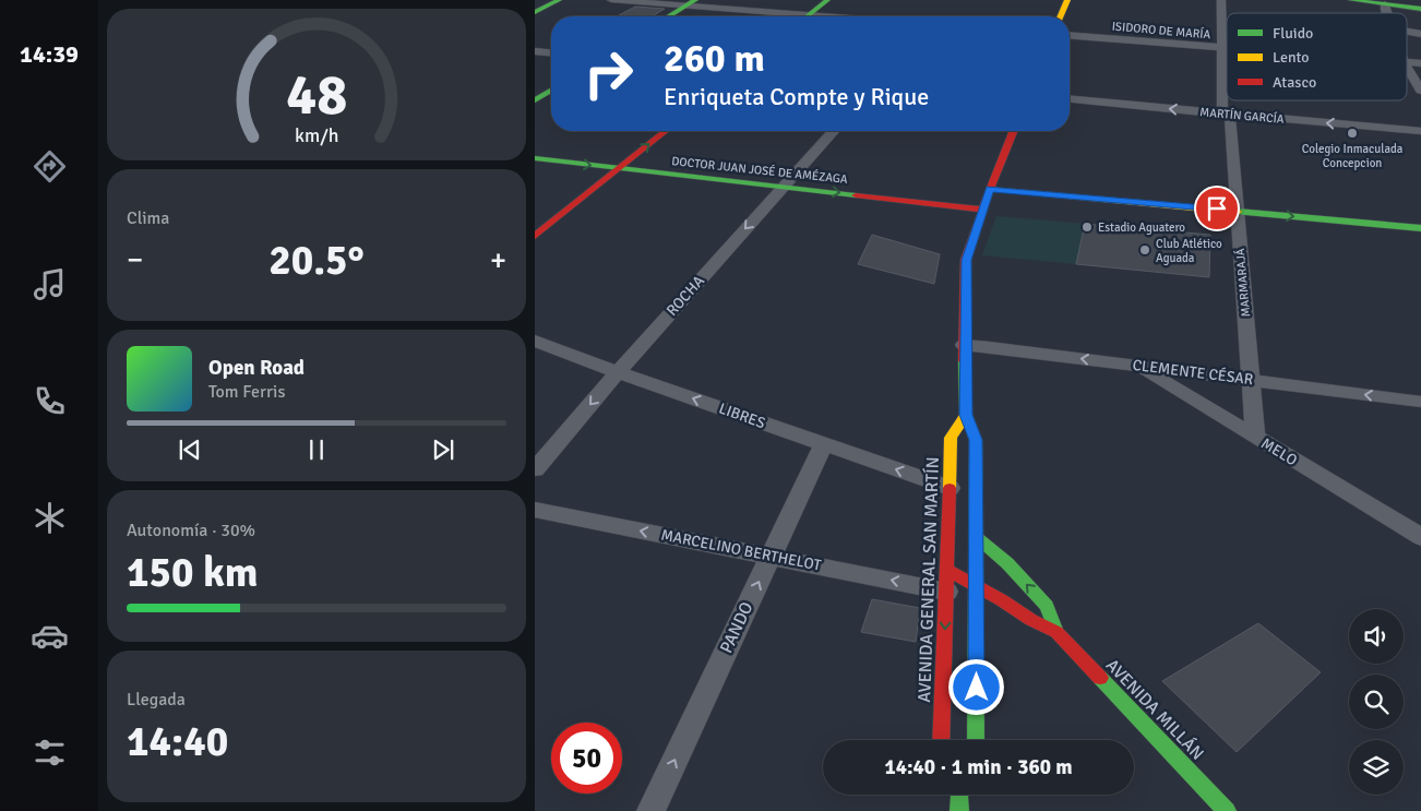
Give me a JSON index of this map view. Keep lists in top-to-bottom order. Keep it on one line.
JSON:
{"streets":{"main road":["DOCTOR JUAN JOSÉ DE AMÉZAGA","AVENIDA GENERAL SAN MARTÍN","AVENIDA MILLÁN"],"street":["ISIDORO DE MARÍA","MARTÍN GARCÍA","MARMARAJÁ","ROCHA","CLEMENTE CÉSAR","LIBRES","MELO","MARCELINO BERTHELOT","PANDO"]},"crossings":[["ISIDORO DE MARÍA","MARMARAJÁ"],["MARTÍN GARCÍA","MARMARAJÁ"],["DOCTOR JUAN JOSÉ DE AMÉZAGA","ROCHA"],["MARMARAJÁ","CLEMENTE CÉSAR"],["MARMARAJÁ","MELO"],["ROCHA","LIBRES"],["CLEMENTE CÉSAR","MELO"],["LIBRES","AVENIDA GENERAL SAN MARTÍN"],["LIBRES","PANDO"],["MARCELINO BERTHELOT","AVENIDA GENERAL SAN MARTÍN"],["MARCELINO BERTHELOT","PANDO"],["MARCELINO BERTHELOT","AVENIDA MILLÁN"],["AVENIDA GENERAL SAN MARTÍN","AVENIDA MILLÁN"]],"one_way":["MARTÍN GARCÍA","DOCTOR JUAN JOSÉ DE AMÉZAGA","ROCHA","CLEMENTE CÉSAR","LIBRES","MARCELINO BERTHELOT","PANDO"],"places":["Colegio Inmaculada Concepcion","Estadio Aguatero","Club Atlético Aguada"],"legend":["Fluido","Lento","Atasco"],"page":{"tabs":"14:39","turn":["260 m","Enriqueta Compte y Rique"],"tile":["Clima",["Autonomía · 30%","150 km"],["Llegada","14:40"]],"heat":["−","20.5°","+"],"song":["Open Road","Tom Ferris"],"limit":"50","trip":"14:40 · 1 min · 360 m","gauge":["48","km/h"]}}
